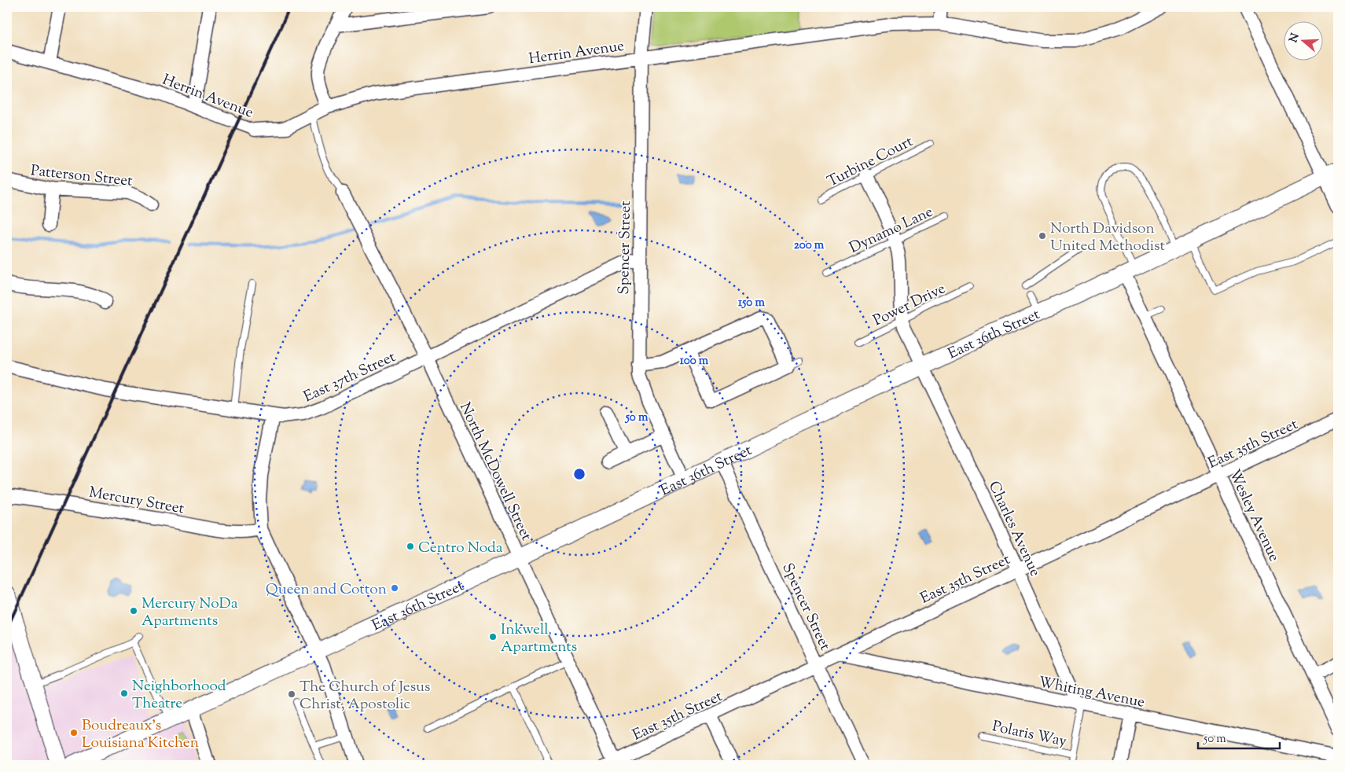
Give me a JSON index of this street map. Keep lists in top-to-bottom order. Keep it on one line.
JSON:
{"streets":{"street":["Herrin Avenue","Patterson Street","Spencer Street","East 36th Street","East 37th Street","East 35th Street","North McDowell Street","Mercury Street","Wesley Avenue","Charles Avenue","Whiting Avenue"],"lane":["Turbine Court","Dynamo Lane","Power Drive","Polaris Way"]},"crossings":[["Herrin Avenue","Spencer Street"],["Turbine Court","Charles Avenue"],["Dynamo Lane","Charles Avenue"],["Spencer Street","East 36th Street"],["Spencer Street","East 37th Street"],["Spencer Street","East 35th Street"],["Power Drive","Charles Avenue"],["East 36th Street","North McDowell Street"],["East 36th Street","Wesley Avenue"],["East 36th Street","Charles Avenue"],["East 37th Street","North McDowell Street"],["East 35th Street","North McDowell Street"],["East 35th Street","Wesley Avenue"],["East 35th Street","Charles Avenue"],["East 35th Street","Whiting Avenue"],["Charles Avenue","Whiting Avenue"]],"places":["North Davidson United Methodist","Centro Noda","Queen and Cotton","Mercury NoDa Apartments","Inkwell Apartments","Neighborhood Theatre","The Church of Jesus Christ, Apostolic","Boudreaux’s Louisiana Kitchen"],"scale_bar":"50 m","north":"left","rings":["200 m","150 m","100 m","50 m"]}
